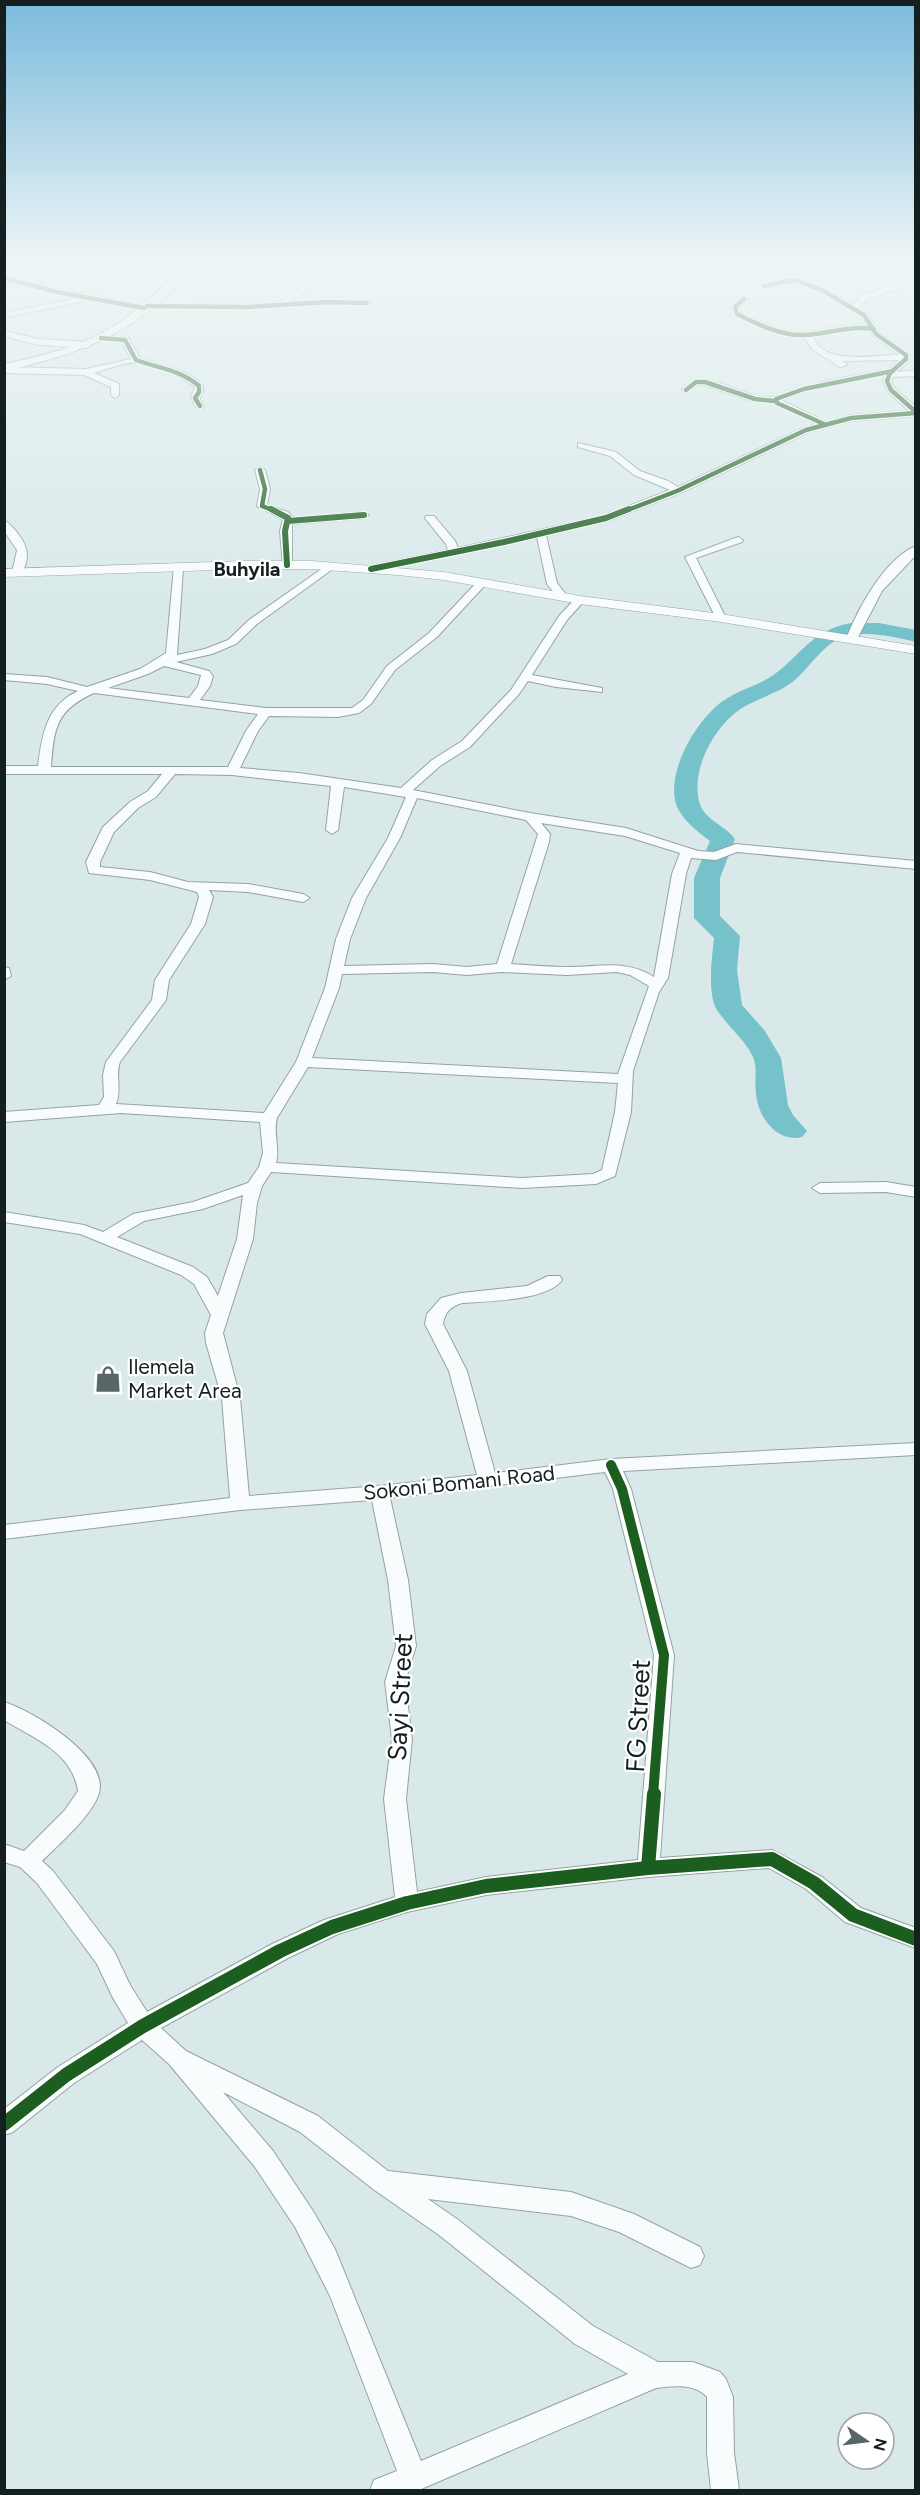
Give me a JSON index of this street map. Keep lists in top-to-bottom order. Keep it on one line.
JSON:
{"streets":{"street":["Sokoni Bomani Road","Sayi Street","FG Street"]},"crossings":[["Sokoni Bomani Road","Sayi Street"],["Sokoni Bomani Road","FG Street"]],"districts":["Buhyila"],"places":{"shop":["Ilemela Market Area"]},"north":"right"}
